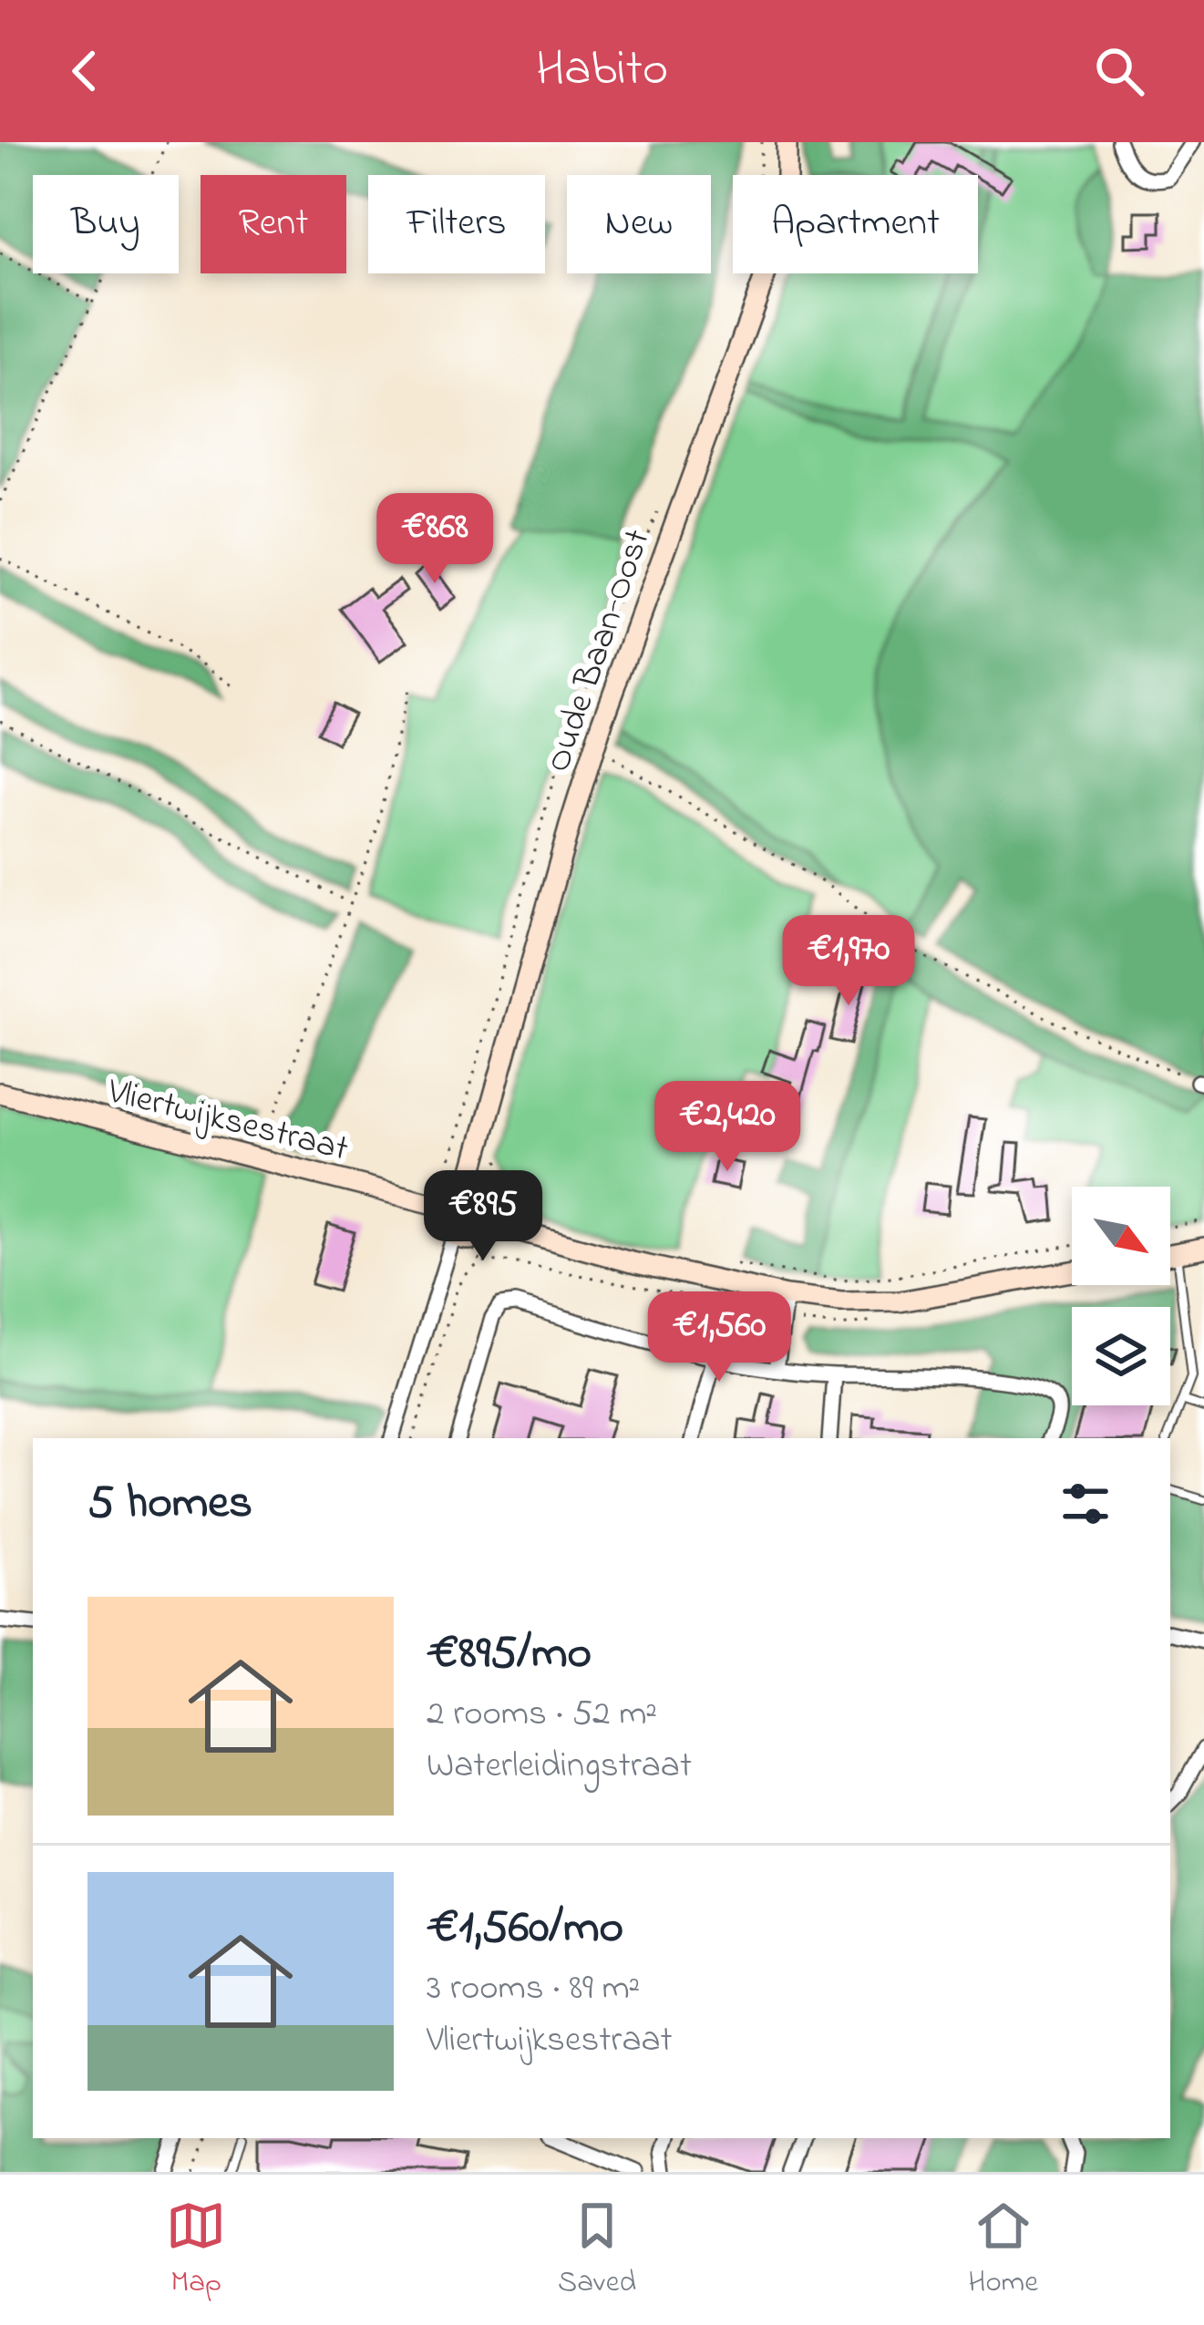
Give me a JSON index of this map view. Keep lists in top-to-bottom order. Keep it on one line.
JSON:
{"streets":{"street":["Oude Baan-Oost","Vliertwijksestraat"]},"crossings":[["Oude Baan-Oost","Vliertwijksestraat"]],"north":"bottom right","page":{"header":"Habito","chip":["Buy","Rent","Filters","New","Apartment"],"price":["€868","€1,970","€2,420","€895","€1,560"],"heading":"5 homes","list":[{"name":"€895/mo","note":"2 rooms · 52 m² · Waterleidingstraat"},{"name":"€1,560/mo","note":"3 rooms · 89 m² · Vliertwijksestraat"}],"tabs":["Map","Saved","Home"]}}
